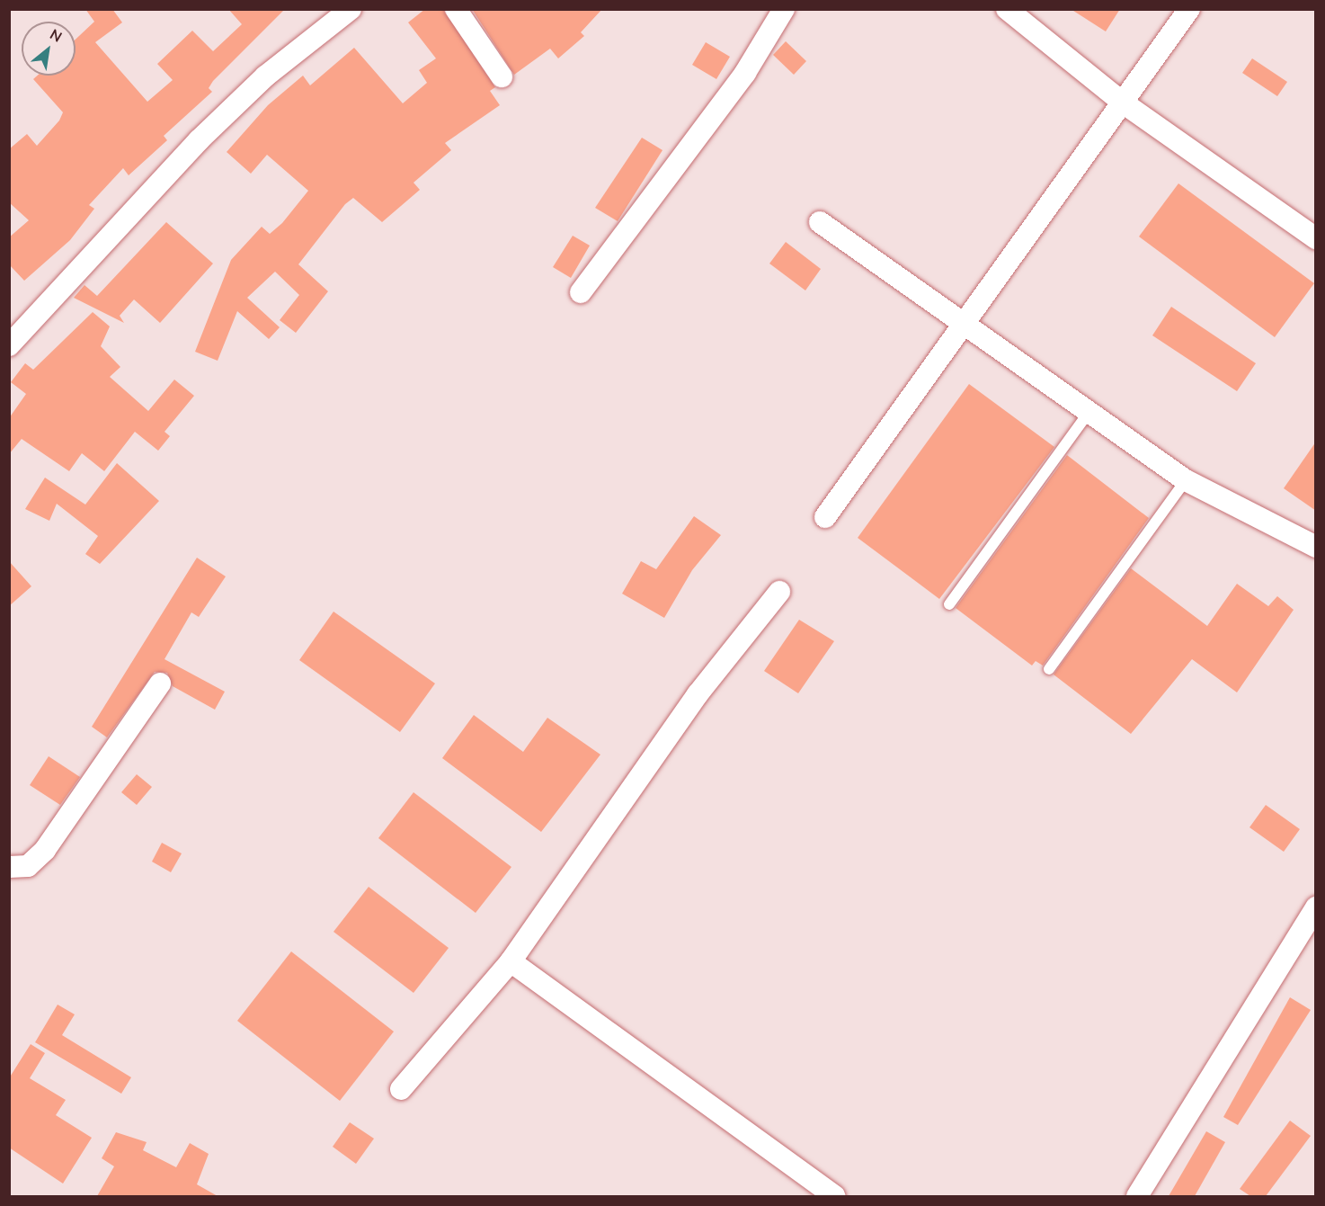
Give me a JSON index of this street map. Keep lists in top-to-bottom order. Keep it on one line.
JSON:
{"north":"top right"}
